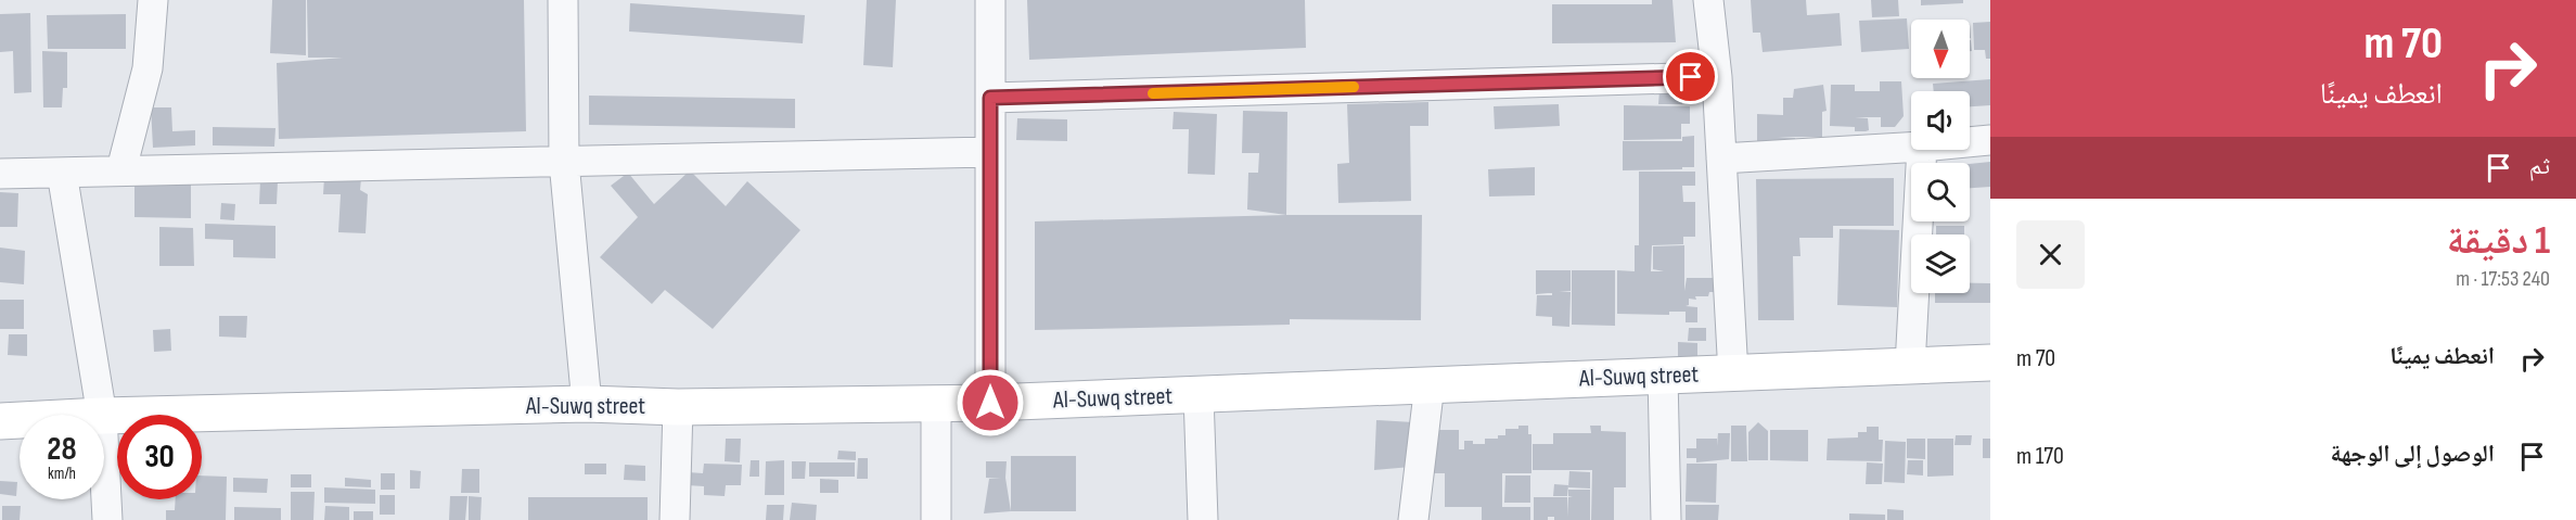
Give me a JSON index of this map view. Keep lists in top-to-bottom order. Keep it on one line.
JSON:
{"streets":{"street":["Al-Suwq street"]},"north":"bottom","page":{"turn":["70 m","انعطف يمينًا"],"then":"ثم","heading":["1 دقيقة","240 m · 17:53"],"list":[{"name":"انعطف يمينًا","value":"70 m"},{"name":"الوصول إلى الوجهة","value":"170 m"}],"speed":"28 km/h","limit":"30"}}
